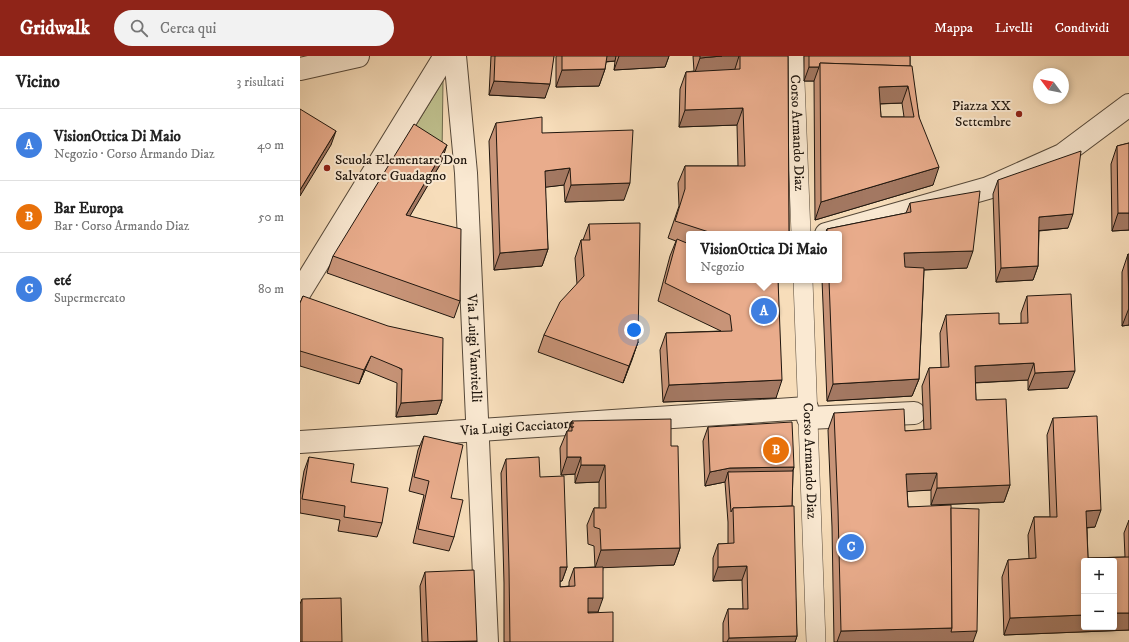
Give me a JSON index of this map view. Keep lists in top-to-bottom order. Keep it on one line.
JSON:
{"streets":{"street":["Corso Armando Diaz","Via Luigi Vanvitelli","Via Luigi Cacciatore"]},"crossings":[["Corso Armando Diaz","Via Luigi Cacciatore"],["Via Luigi Vanvitelli","Via Luigi Cacciatore"]],"places":["Piazza XX Settembre","Scuola Elementare Don Salvatore Guadagno"],"north":"top left","page":{"header":"Gridwalk","search":"Cerca qui","nav":["Mappa","Livelli","Condividi"],"heading":["Vicino","3 risultati"],"list":[{"mark":"A","name":"VisionOttica Di Maio","note":"Negozio · Corso Armando Diaz","value":"40 m"},{"mark":"B","name":"Bar Europa","note":"Bar · Corso Armando Diaz","value":"50 m"},{"mark":"C","name":"eté","note":"Supermercato","value":"80 m"}],"popup":["VisionOttica Di Maio","Negozio"],"pins":["A","B","C"],"map_buttons":["+","−"]}}
